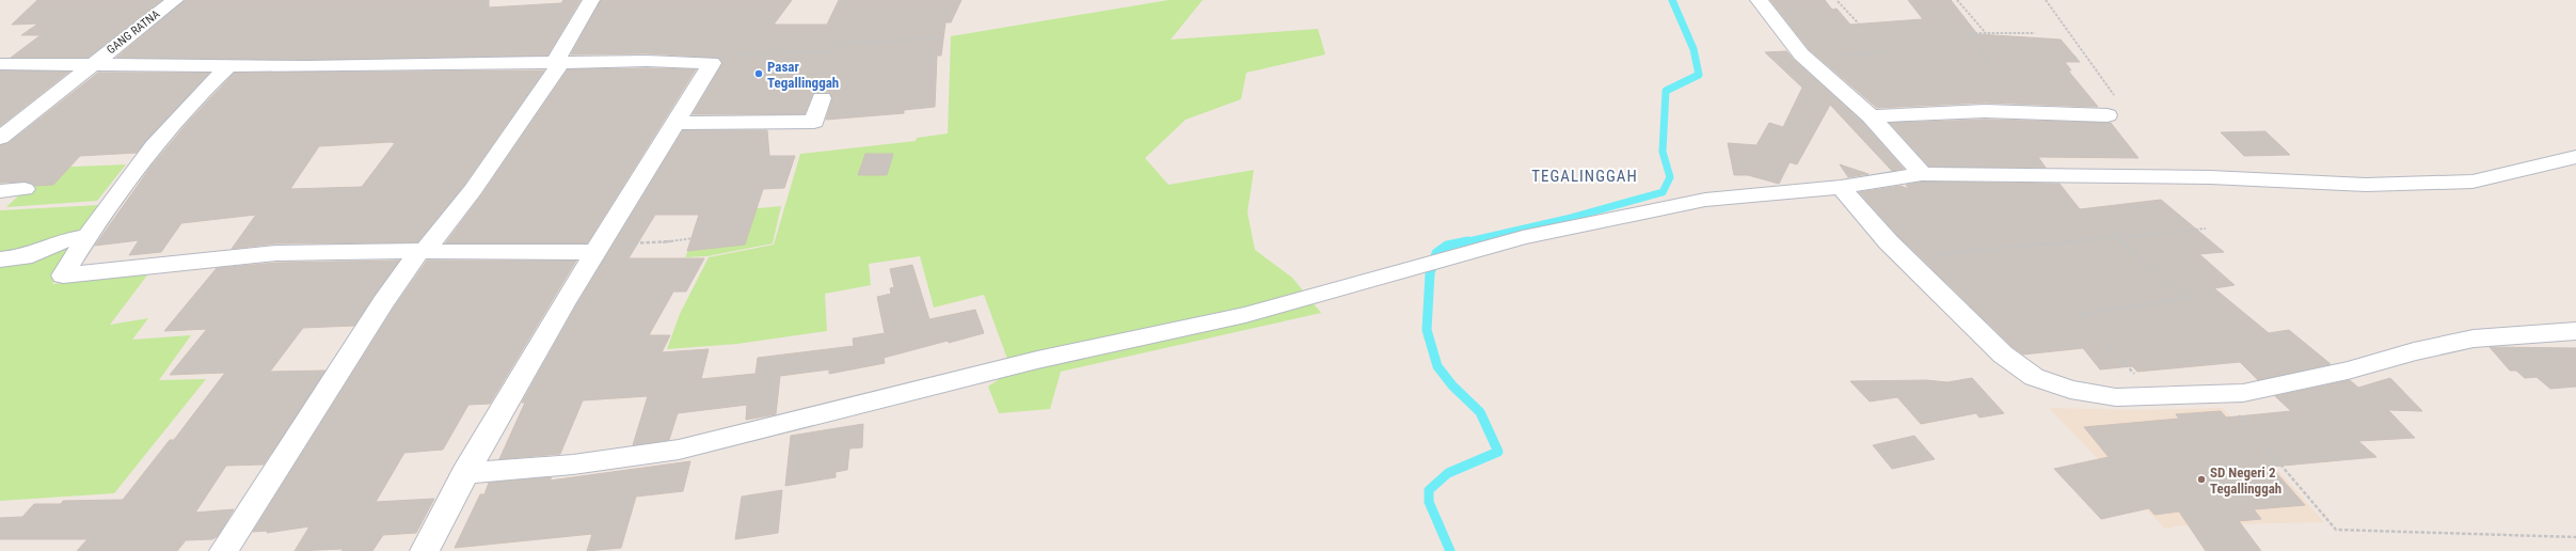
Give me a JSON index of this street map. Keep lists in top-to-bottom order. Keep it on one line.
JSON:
{"streets":{"street":["GANG RATNA"]},"districts":["TEGALINGGAH"],"places":["Pasar Tegallinggah","SD Negeri 2 Tegallinggah"]}
